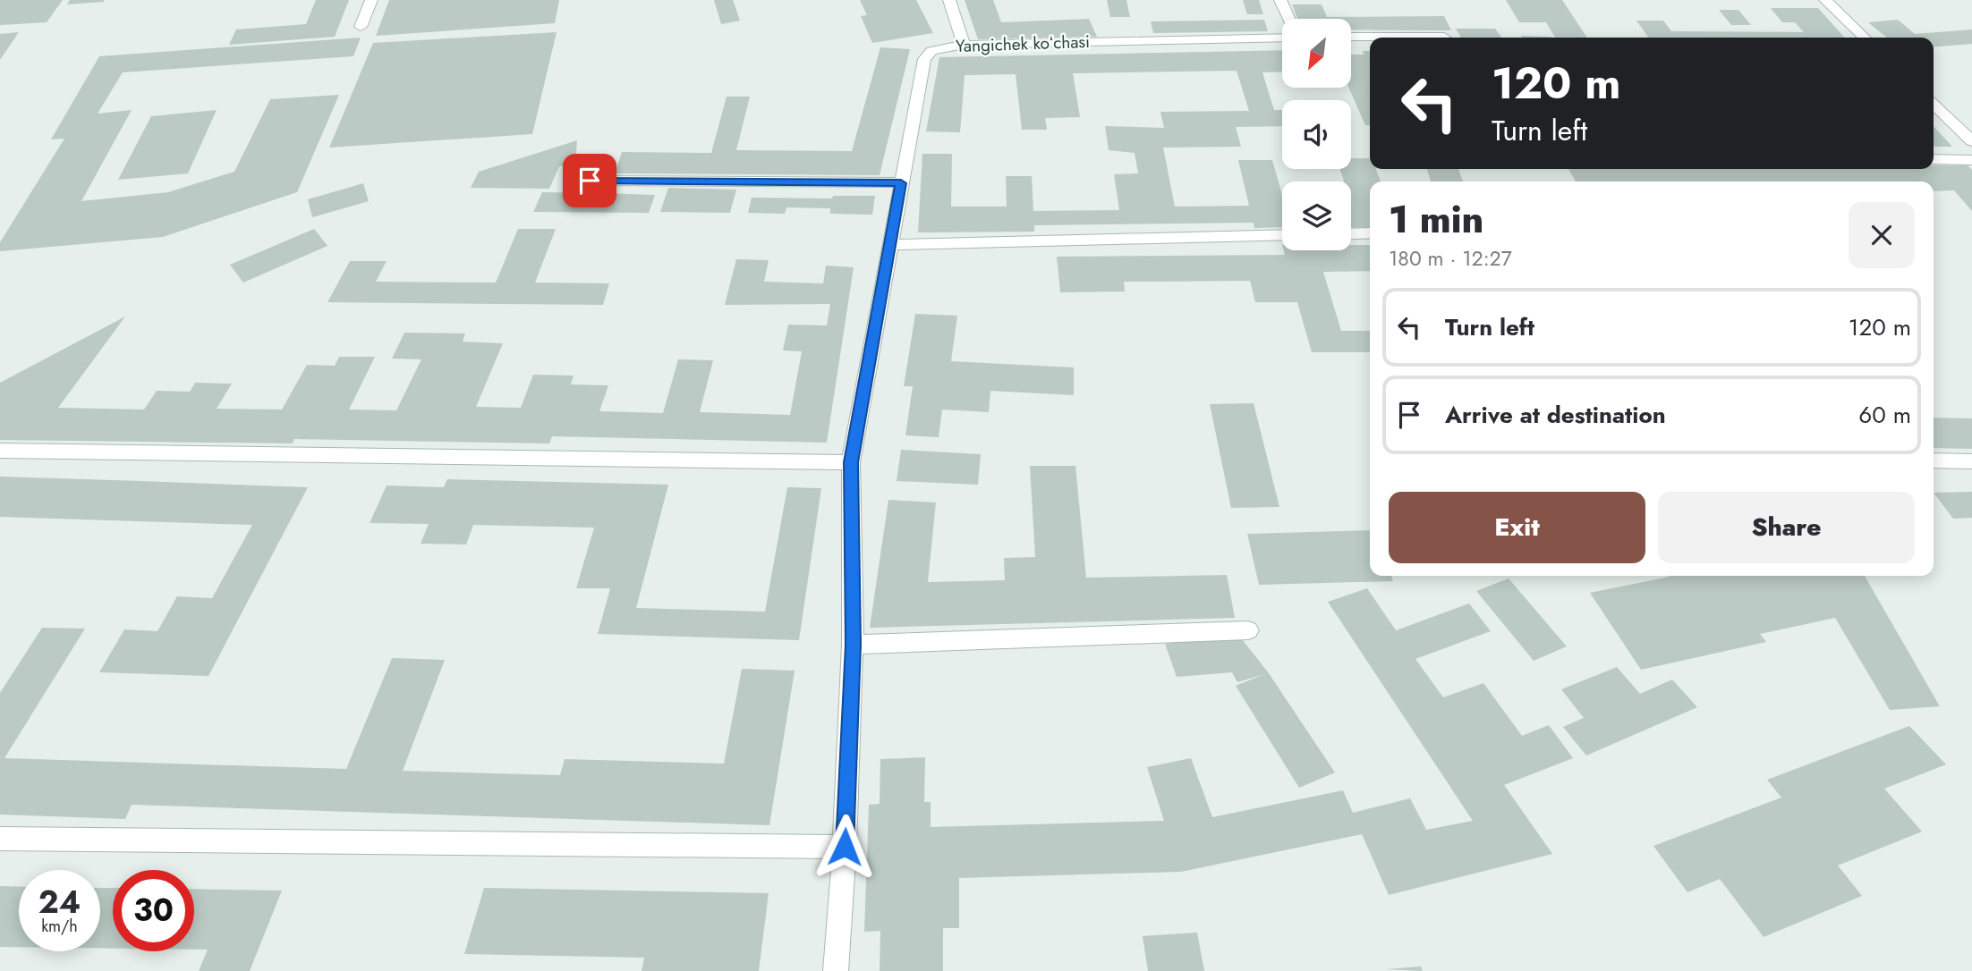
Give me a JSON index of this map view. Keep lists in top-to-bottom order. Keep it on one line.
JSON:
{"streets":{"street":["Yangichek koʻchasi"]},"north":"bottom left","page":{"turn":["120 m","Turn left"],"heading":["1 min","180 m · 12:27"],"list":[{"name":"Turn left","value":"120 m"},{"name":"Arrive at destination","value":"60 m"}],"buttons":["Exit","Share"],"speed":"24 km/h","limit":"30"}}
